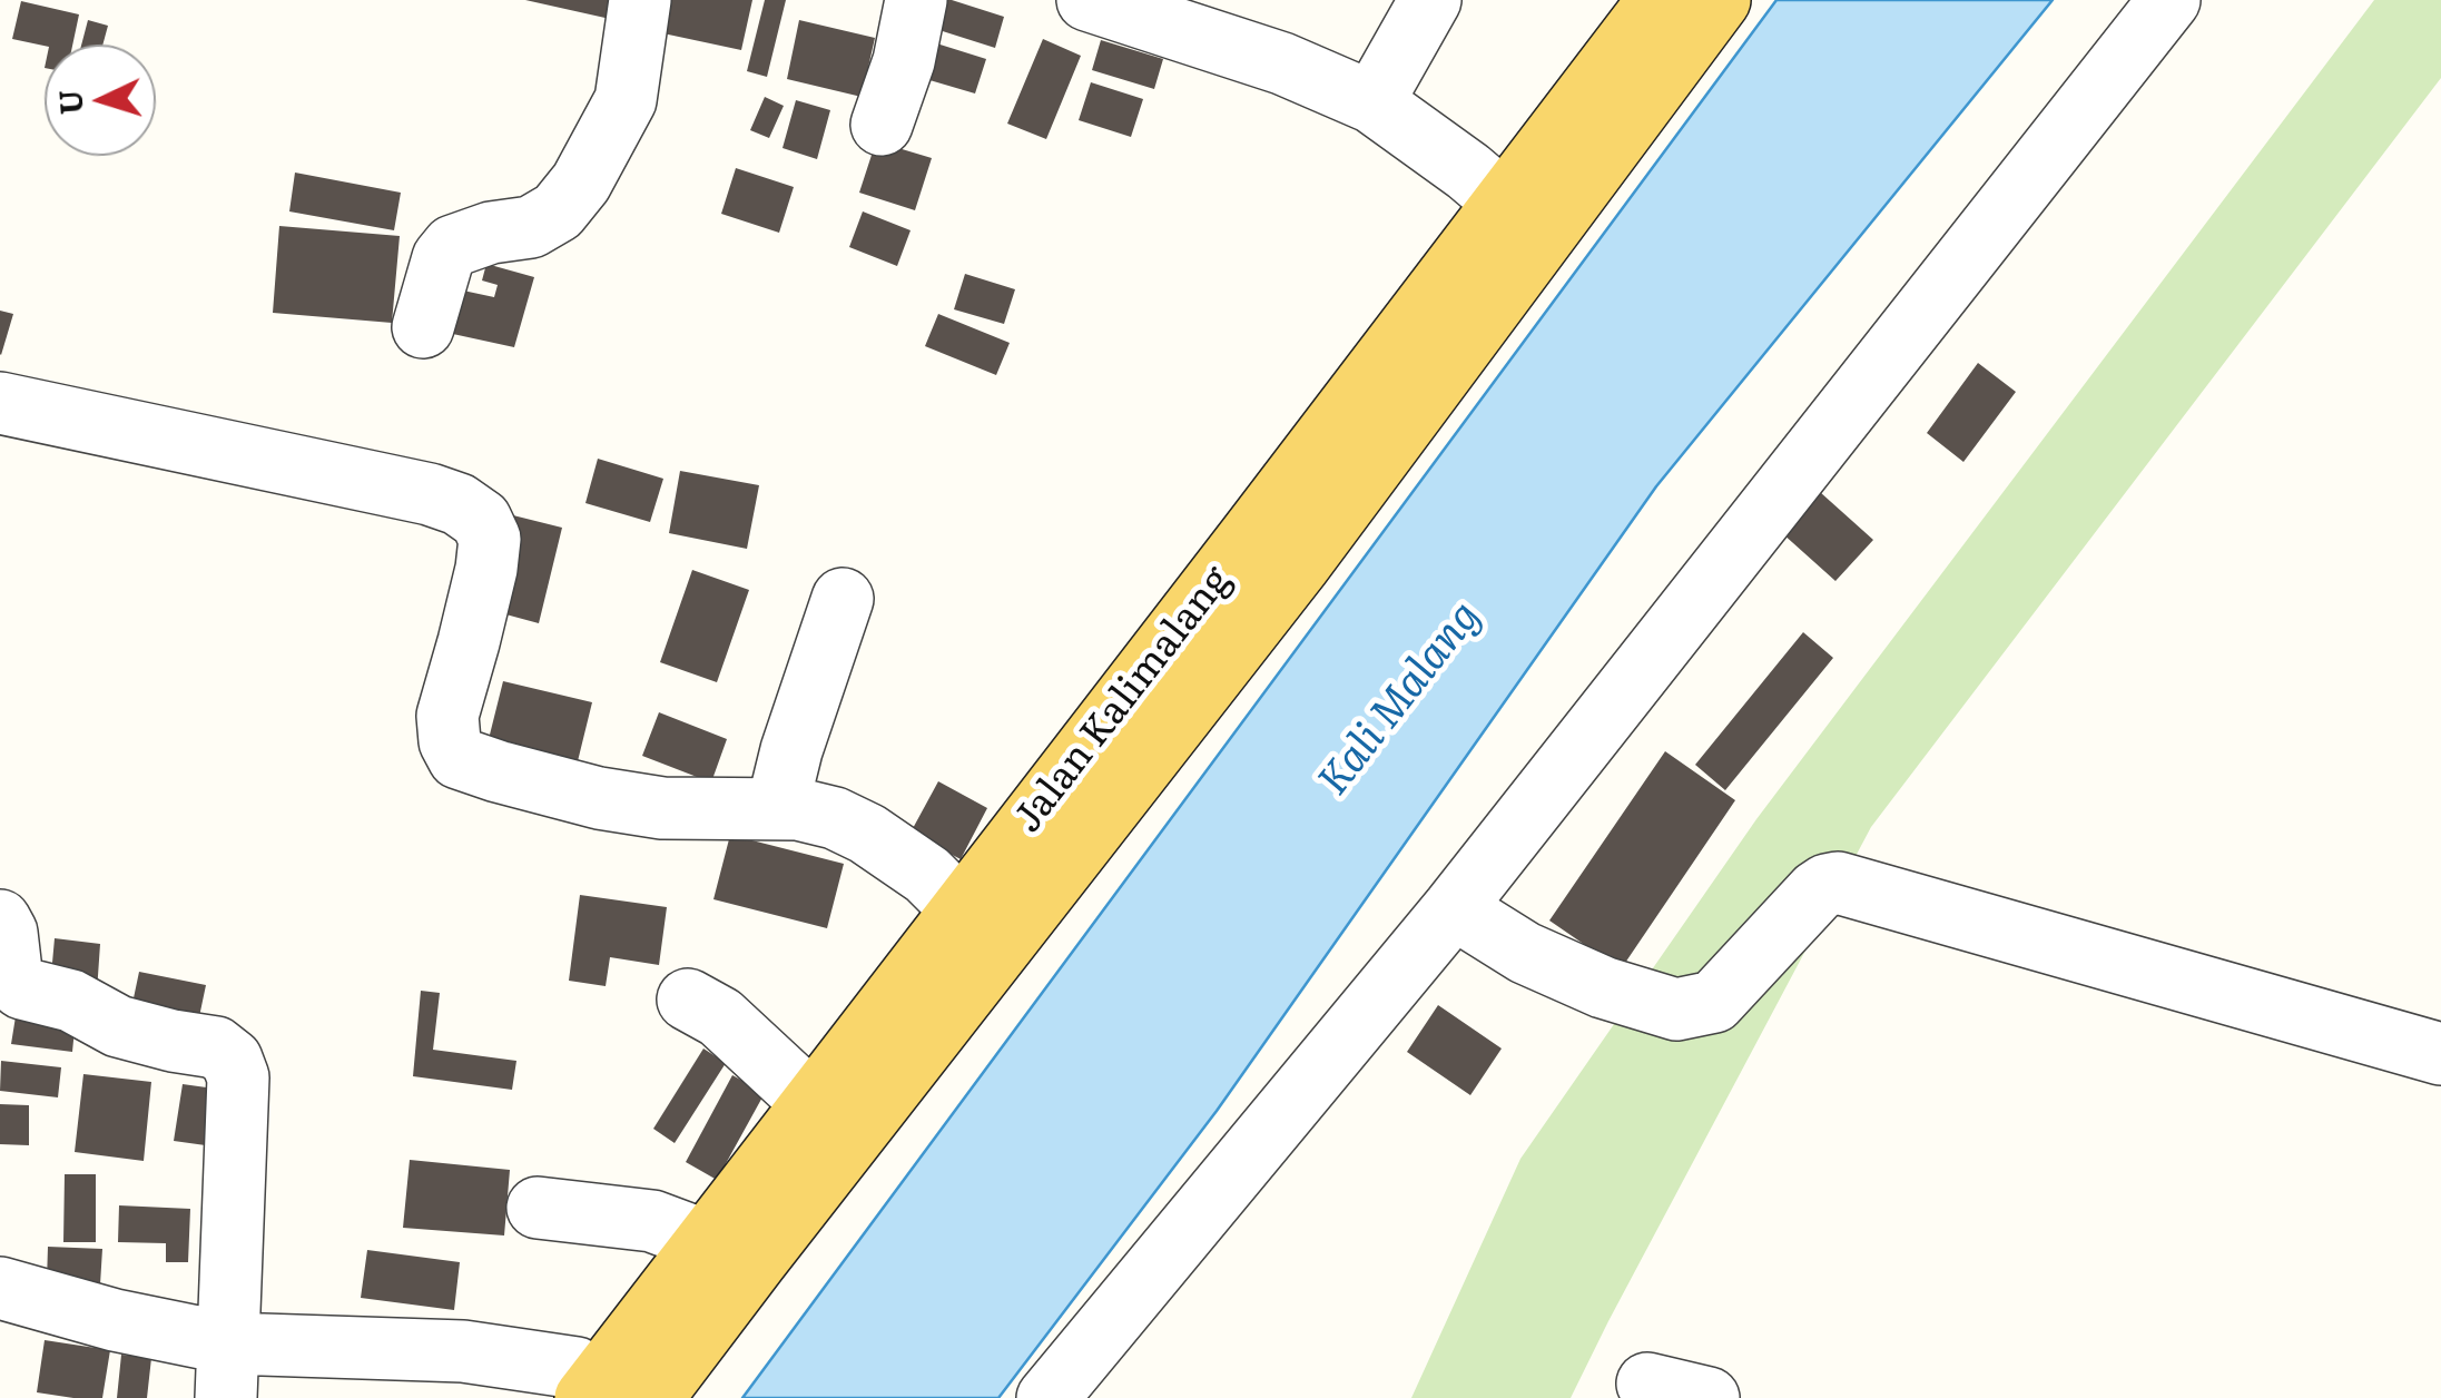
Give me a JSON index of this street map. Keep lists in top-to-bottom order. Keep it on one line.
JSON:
{"streets":{"main road":["Jalan Kalimalang"]},"water":["Kali Malang"],"north":"left"}
